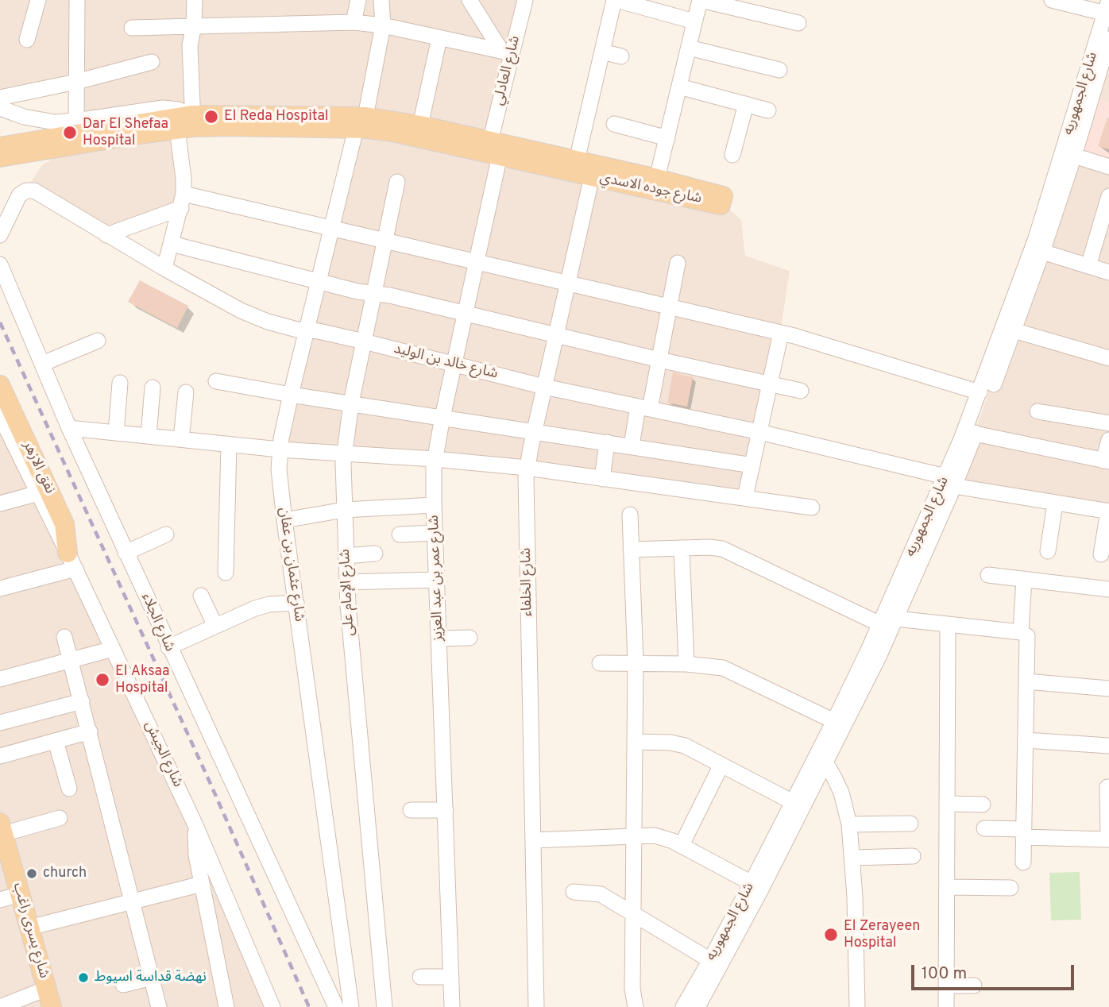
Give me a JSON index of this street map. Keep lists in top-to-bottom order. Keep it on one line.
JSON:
{"streets":{"main road":["شارع جوده الاسدي","نفق الازهر","شارع يسرى راغب"],"street":["شارع العادلي","شارع الجمهوريه","شارع خالد بن الوليد","شارع عثمان بن عفان","شارع عمر بن عبد العزيز","شارع الخلفاء","شارع الإمام على","شارع الجلاء","شارع الجيش"]},"crossings":[["شارع العادلي","شارع جوده الاسدي"],["شارع العادلي","شارع عمر بن عبد العزيز"],["شارع الجمهوريه","شارع خالد بن الوليد"],["شارع جوده الاسدي","شارع عثمان بن عفان"],["شارع جوده الاسدي","شارع عمر بن عبد العزيز"],["شارع جوده الاسدي","شارع الخلفاء"],["شارع خالد بن الوليد","شارع عثمان بن عفان"],["شارع خالد بن الوليد","شارع عمر بن عبد العزيز"],["شارع خالد بن الوليد","شارع الخلفاء"],["شارع خالد بن الوليد","شارع الإمام على"],["نفق الازهر","شارع الجيش"]],"places":["El Reda Hospital","Dar El Shefaa Hospital","El Aksaa Hospital","church","El Zerayeen Hospital","نهضة قداسة اسيوط"],"scale_bar":"100 m"}
